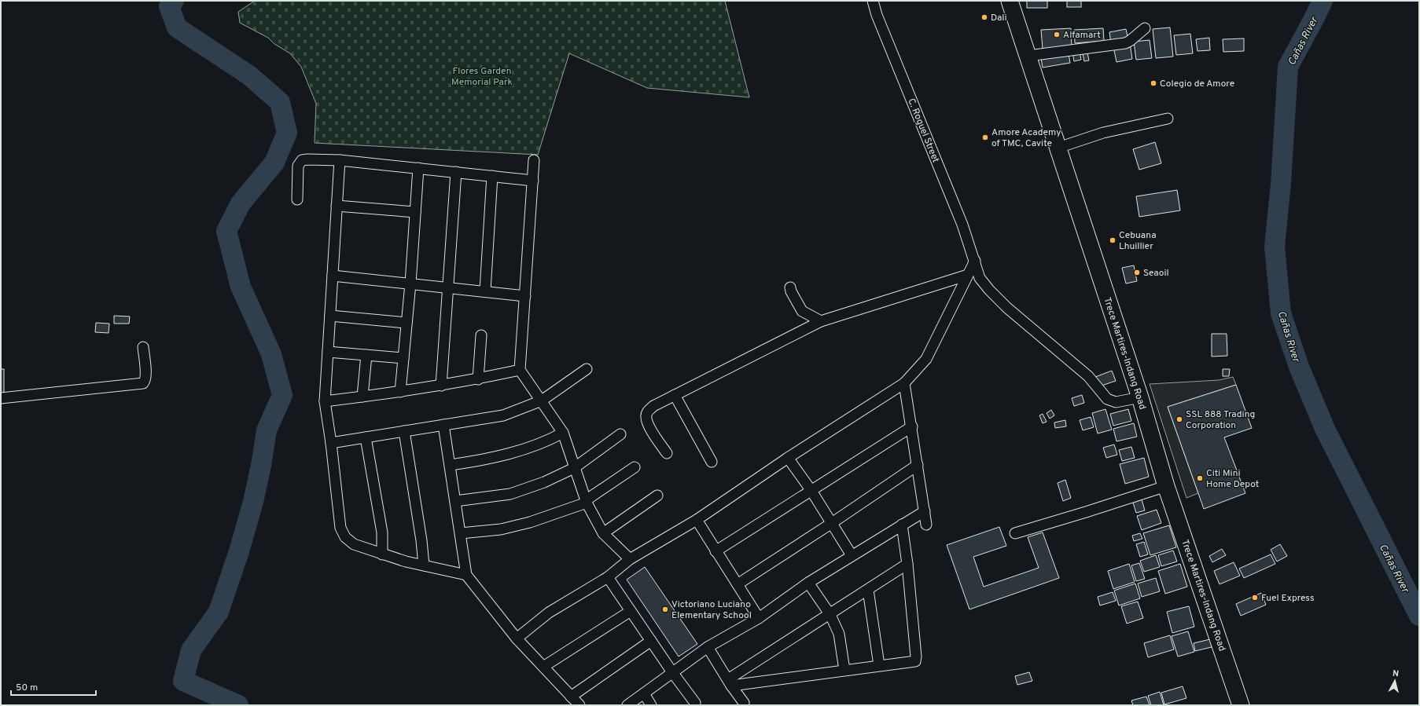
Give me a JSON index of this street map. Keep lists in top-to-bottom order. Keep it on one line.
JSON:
{"streets":{"main road":["Trece Martires-Indang Road"],"street":["C. Roguel Street"]},"crossings":[["C. Roguel Street","Trece Martires-Indang Road"]],"water":["Cañas River"],"parks":["Flores Garden Memorial Park"],"places":["Dali","Alfamart","Colegio de Amore","Amore Academy of TMC, Cavite","Cebuana Lhuillier","Seaoil","SSL 888 Trading Corporation","Citi Mini Home Depot","Fuel Express","Victoriano Luciano Elementary School"],"scale_bar":"50 m","north":"top"}
